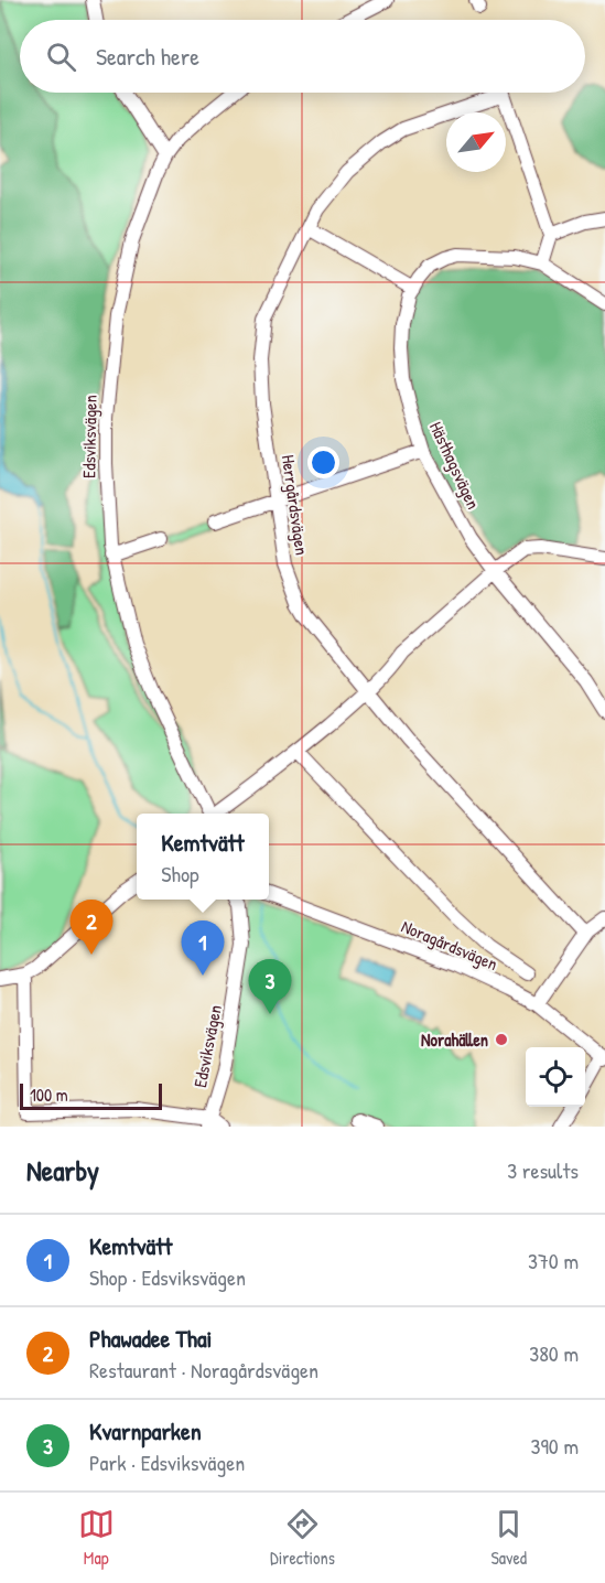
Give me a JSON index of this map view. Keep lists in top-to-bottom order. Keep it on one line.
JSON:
{"streets":{"street":["Edsviksvägen","Hästhagsvägen","Herrgårdsvägen","Noragårdsvägen"]},"places":["Norahällen"],"scale_bar":"100 m","north":"top right","page":{"search":"Search here","popup":["Kemtvätt","Shop"],"pins":["2","1","3"],"scale":"100 m","heading":["Nearby","3 results"],"list":[{"mark":"1","name":"Kemtvätt","note":"Shop · Edsviksvägen","value":"370 m"},{"mark":"2","name":"Phawadee Thai","note":"Restaurant · Noragårdsvägen","value":"380 m"},{"mark":"3","name":"Kvarnparken","note":"Park · Edsviksvägen","value":"390 m"}],"nav":["Map","Directions","Saved"]}}
